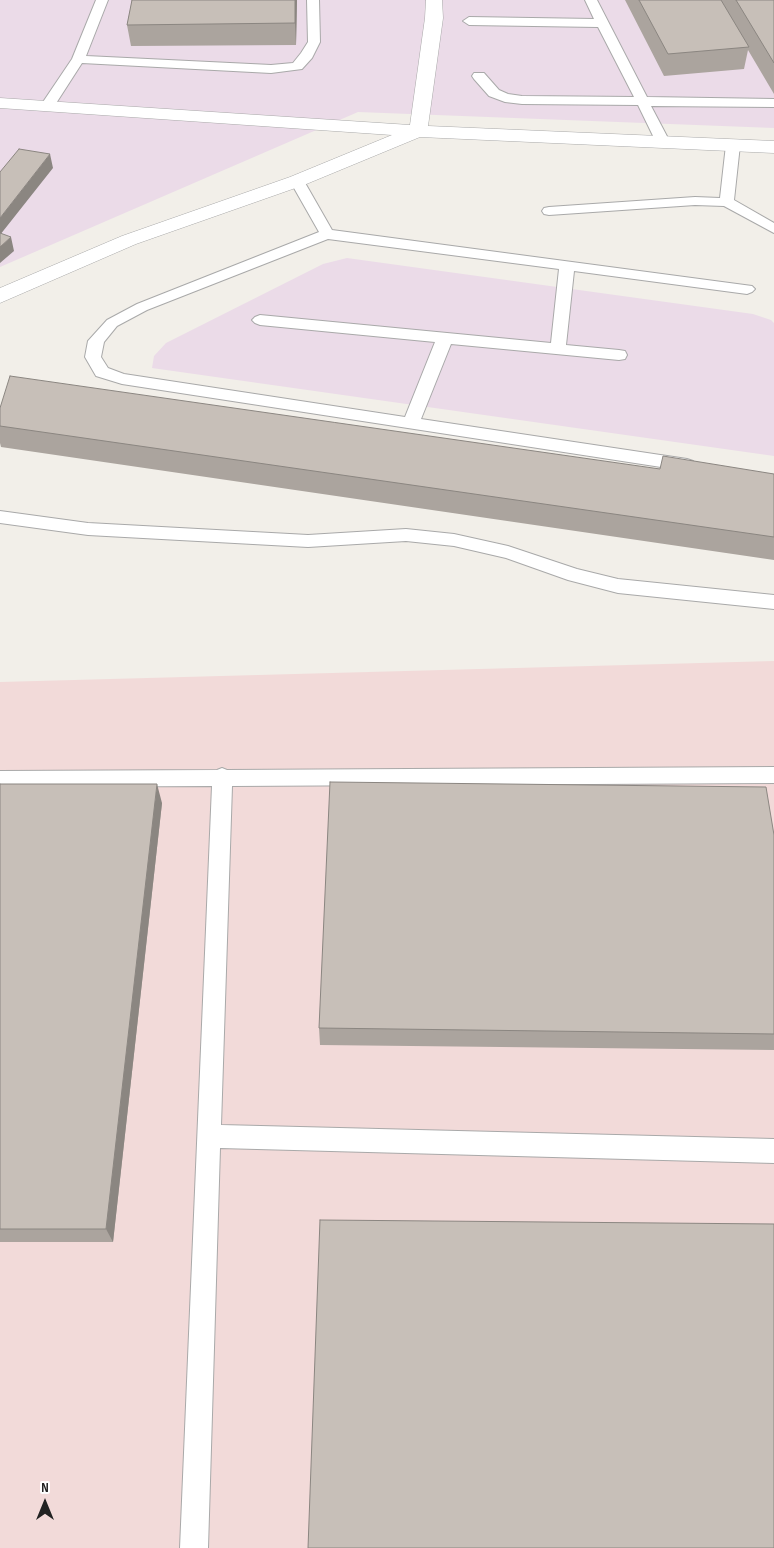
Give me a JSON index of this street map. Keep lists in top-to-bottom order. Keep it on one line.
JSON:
{"north":"top"}
